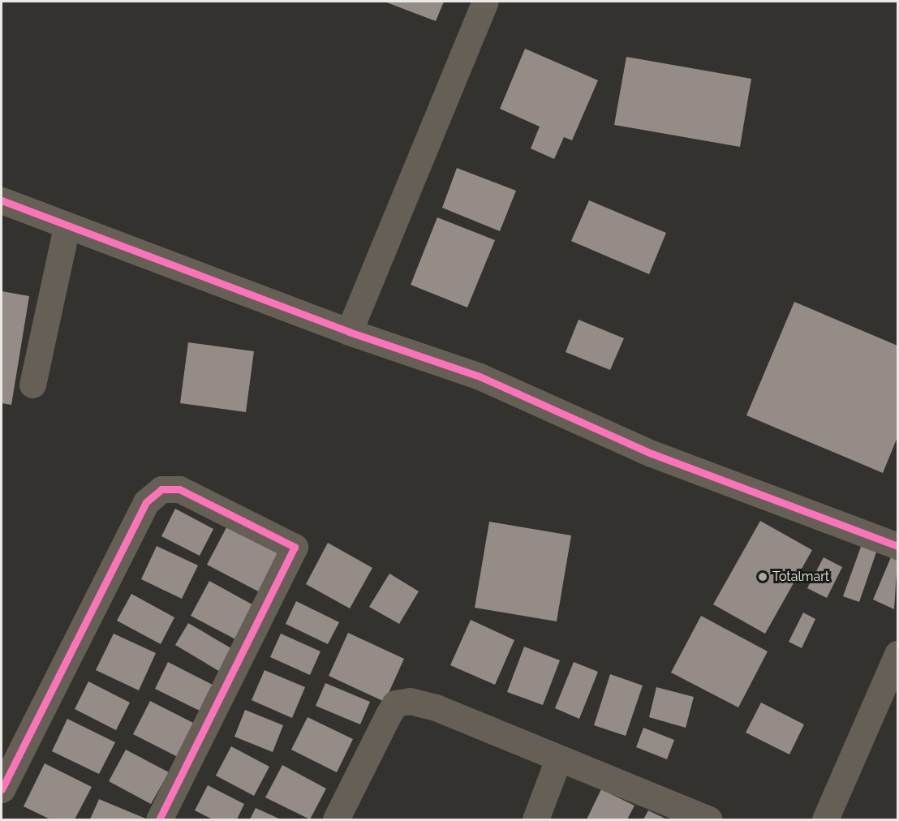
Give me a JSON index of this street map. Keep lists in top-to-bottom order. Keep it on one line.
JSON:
{"places":["Totalmart"]}
